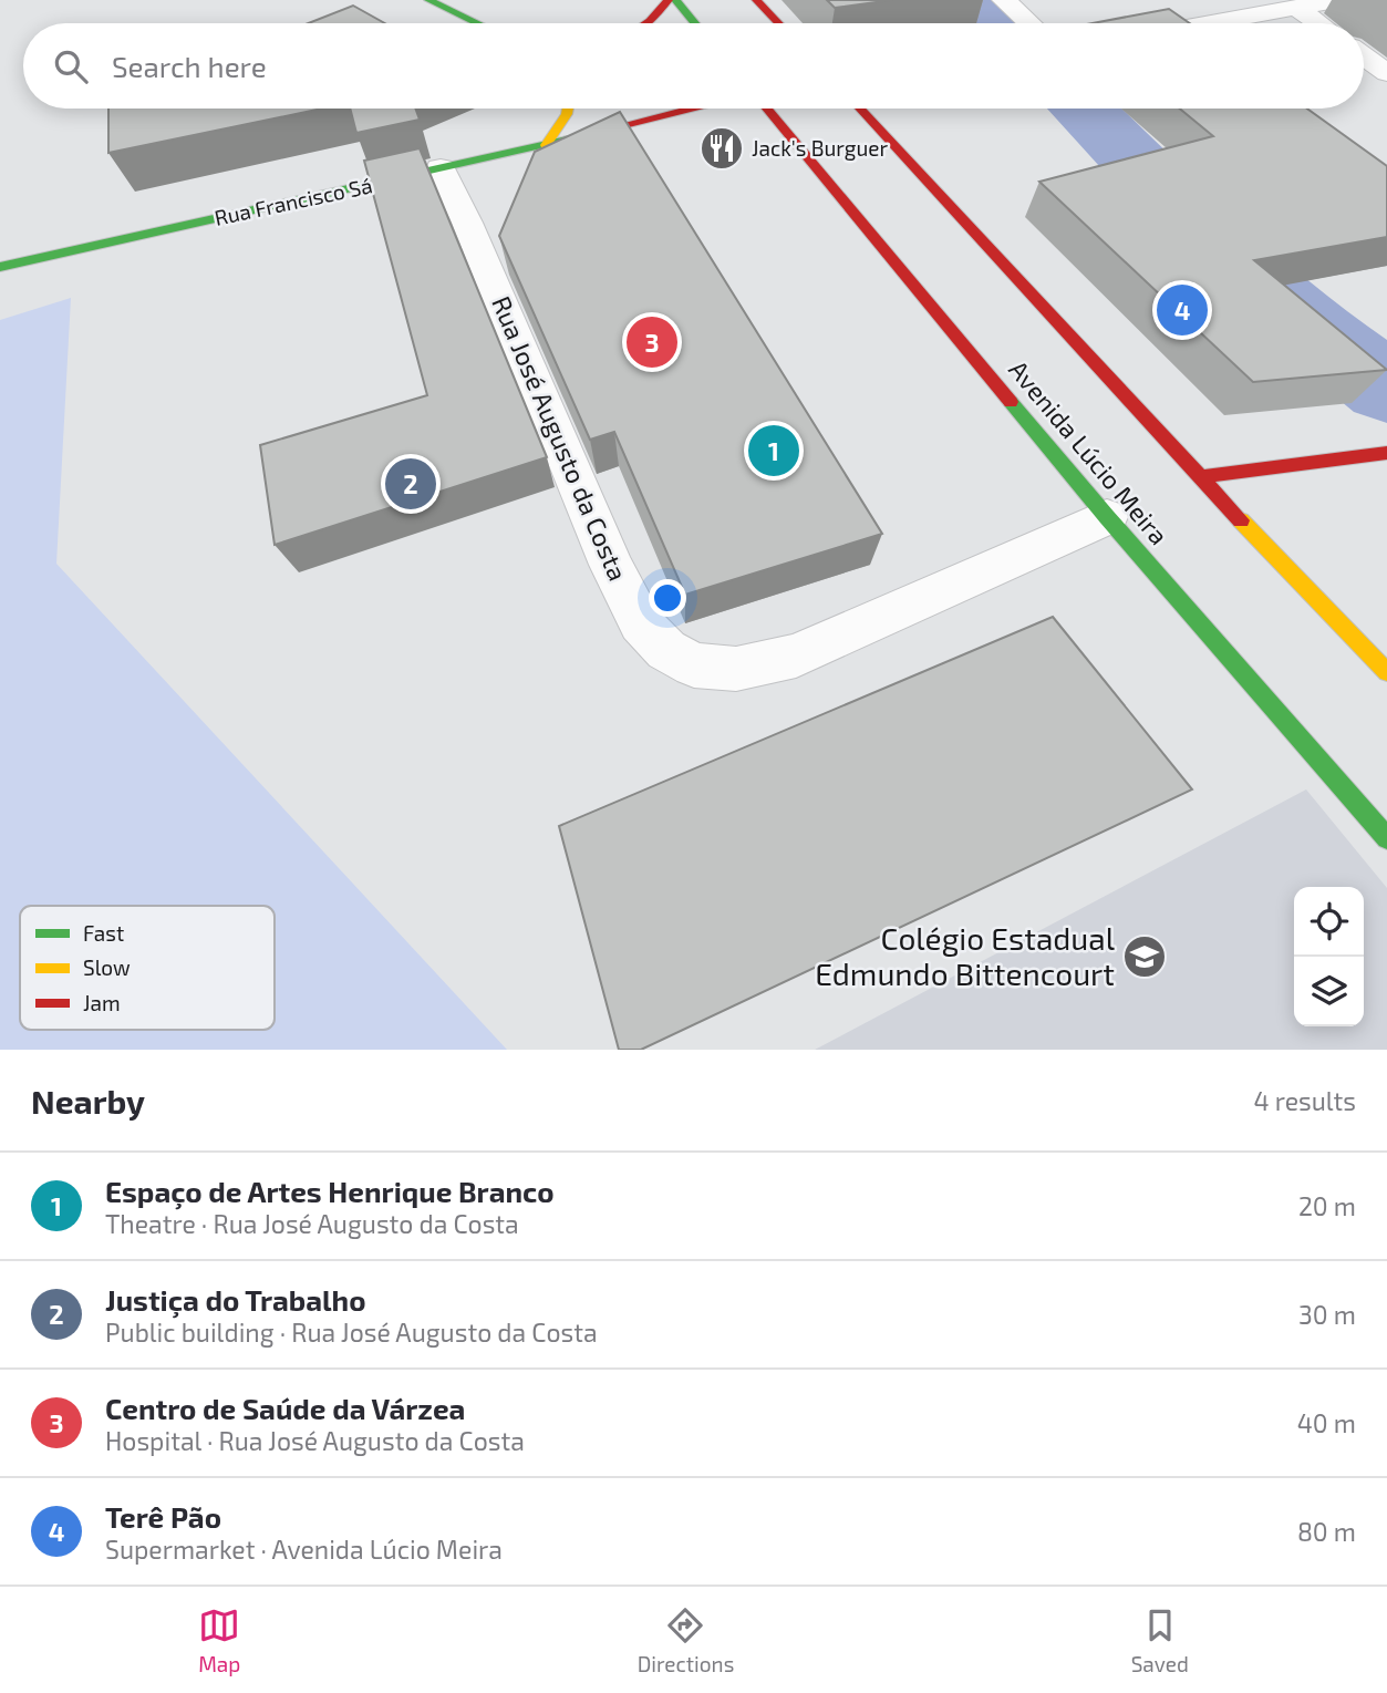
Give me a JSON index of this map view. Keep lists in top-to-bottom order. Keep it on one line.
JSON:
{"streets":{"main road":["Rua Francisco Sá","Avenida Lúcio Meira"],"street":["Rua José Augusto da Costa"]},"crossings":[["Rua Francisco Sá","Rua José Augusto da Costa"],["Rua José Augusto da Costa","Avenida Lúcio Meira"]],"places":{"restaurant":["Jack's Burguer"],"school or university":["Colégio Estadual Edmundo Bittencourt"]},"legend":["Fast","Slow","Jam"],"page":{"search":"Search here","pins":["4","3","1","2"],"heading":["Nearby","4 results"],"list":[{"mark":"1","name":"Espaço de Artes Henrique Branco","note":"Theatre · Rua José Augusto da Costa","value":"20 m"},{"mark":"2","name":"Justiça do Trabalho","note":"Public building · Rua José Augusto da Costa","value":"30 m"},{"mark":"3","name":"Centro de Saúde da Várzea","note":"Hospital · Rua José Augusto da Costa","value":"40 m"},{"mark":"4","name":"Terê Pão","note":"Supermarket · Avenida Lúcio Meira","value":"80 m"}],"nav":["Map","Directions","Saved"]}}
